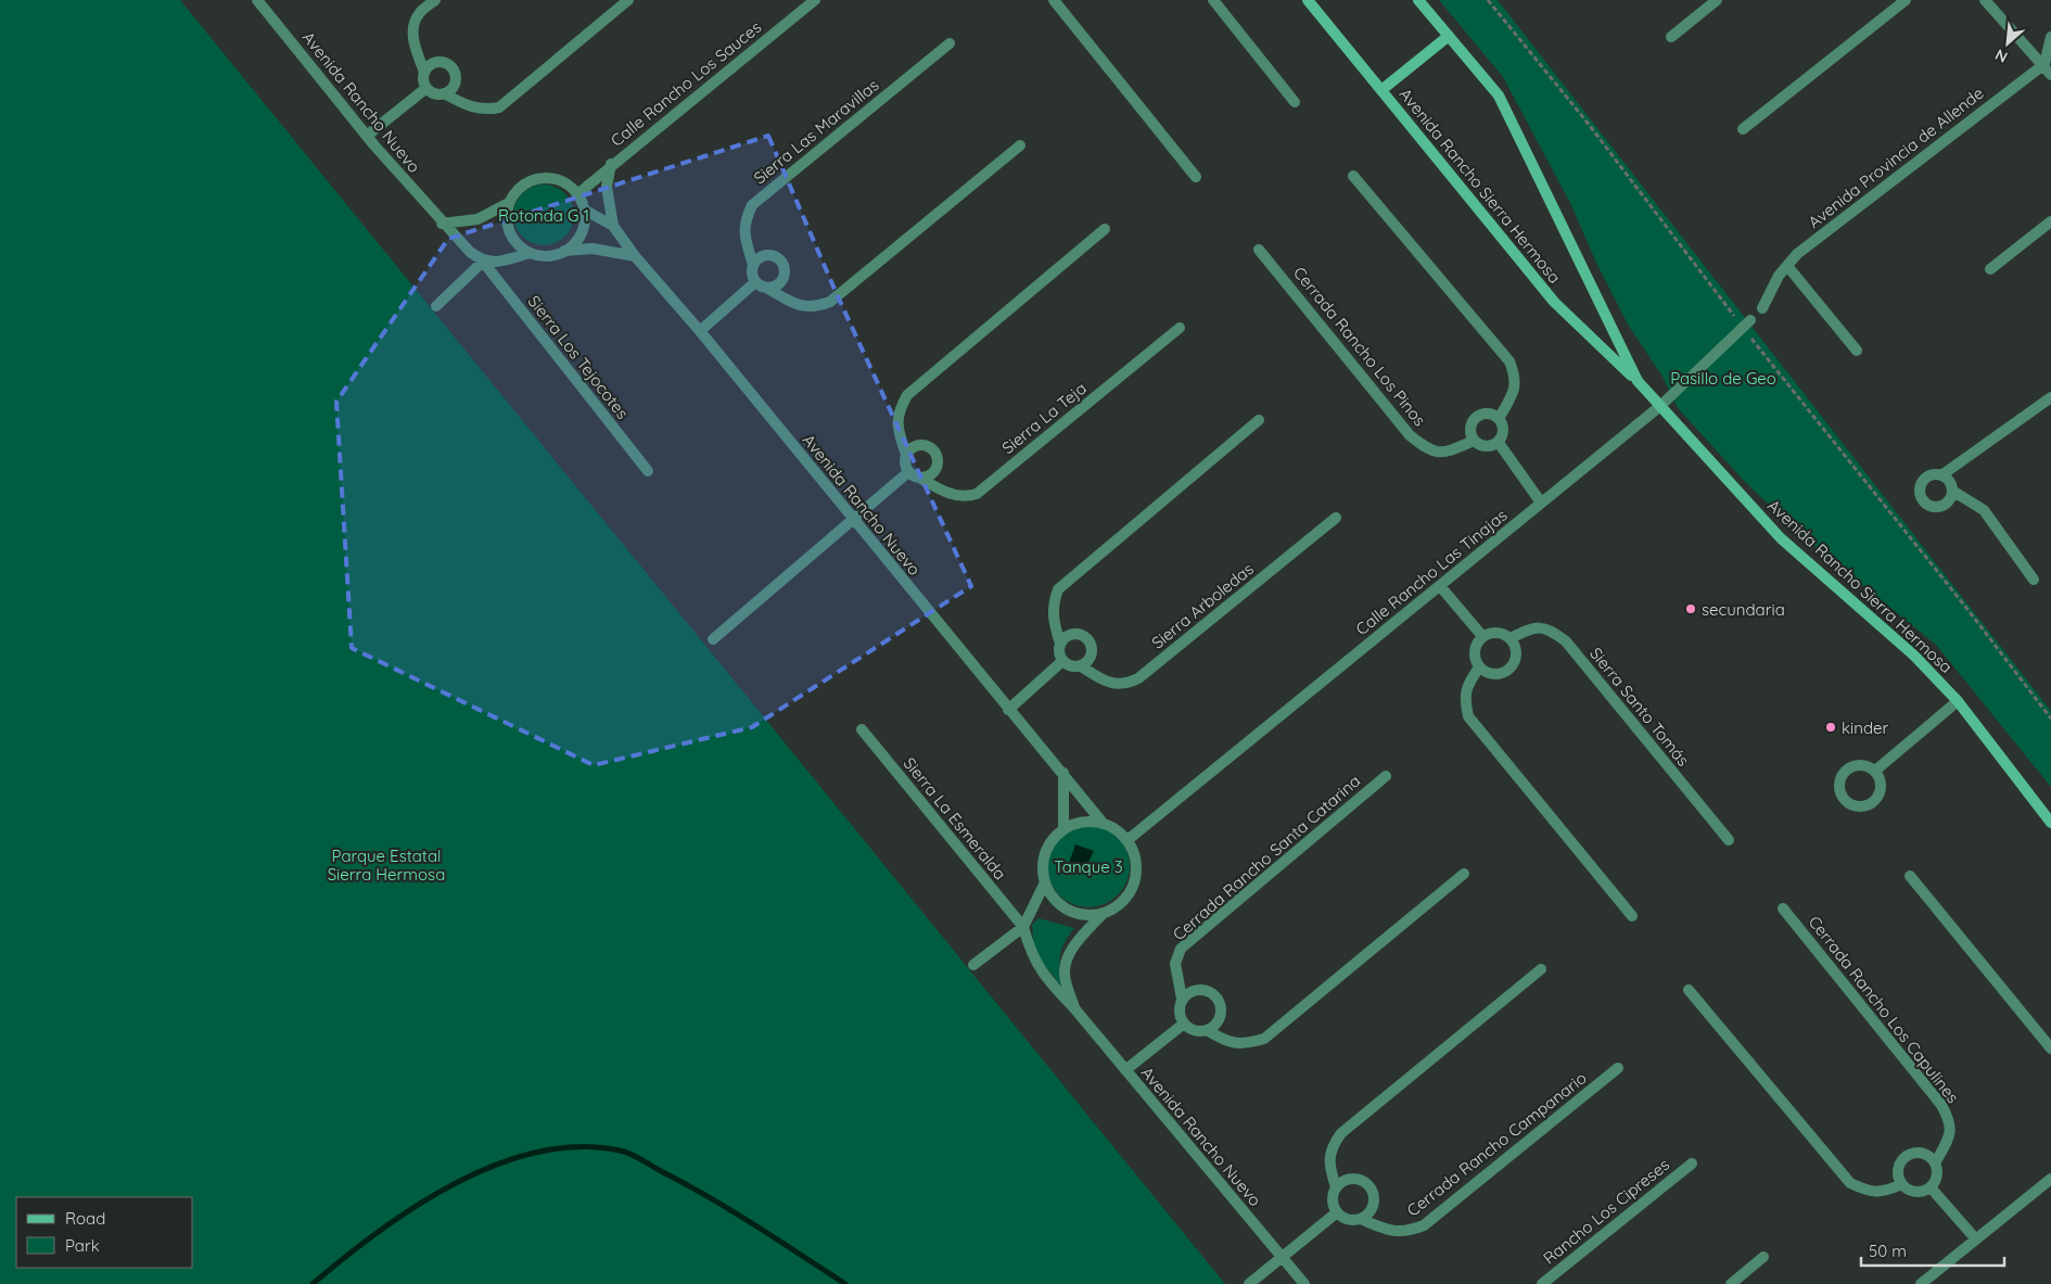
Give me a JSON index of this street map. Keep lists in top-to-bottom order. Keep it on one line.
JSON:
{"streets":{"street":["Calle Rancho Los Sauces","Avenida Rancho Nuevo","Sierra Las Maravillas","Avenida Provincia de Allende","Avenida Rancho Sierra Hermosa","Cerrada Rancho Los Pinos","Sierra Los Tejocotes","Sierra La Teja","Calle Rancho Las Tinajas","Sierra Arboledas","Sierra Santo Tomás","Sierra La Esmeralda","Cerrada Rancho Santa Catarina","Cerrada Rancho Los Capulines","Cerrada Rancho Campanario","Rancho Los Cipreses"]},"crossings":[["Avenida Rancho Nuevo","Sierra Los Tejocotes"],["Avenida Rancho Nuevo","Calle Rancho Las Tinajas"],["Avenida Rancho Nuevo","Sierra La Esmeralda"],["Avenida Rancho Sierra Hermosa","Calle Rancho Las Tinajas"]],"parks":["Rotonda G 1","Pasillo de Geo","Parque Estatal Sierra Hermosa","Tanque 3"],"places":["secundaria","kinder"],"legend":["Road","Park"],"scale_bar":"50 m","north":"bottom left"}
